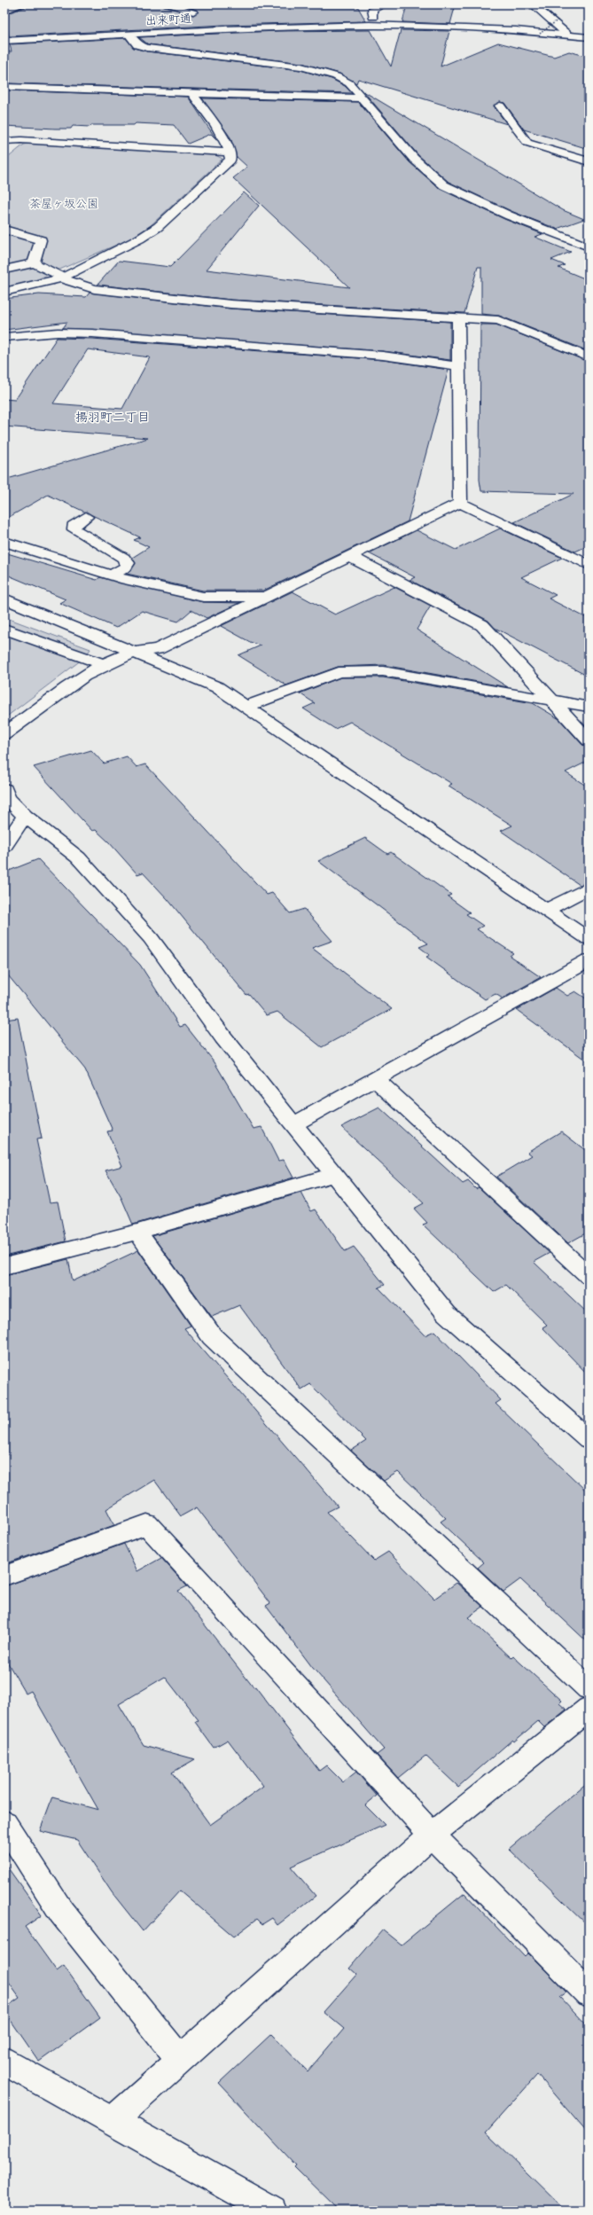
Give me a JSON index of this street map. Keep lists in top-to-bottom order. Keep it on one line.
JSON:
{"streets":{"street":["出来町通"]},"districts":["揚羽町二丁目"],"parks":["茶屋ヶ坂公園"]}
